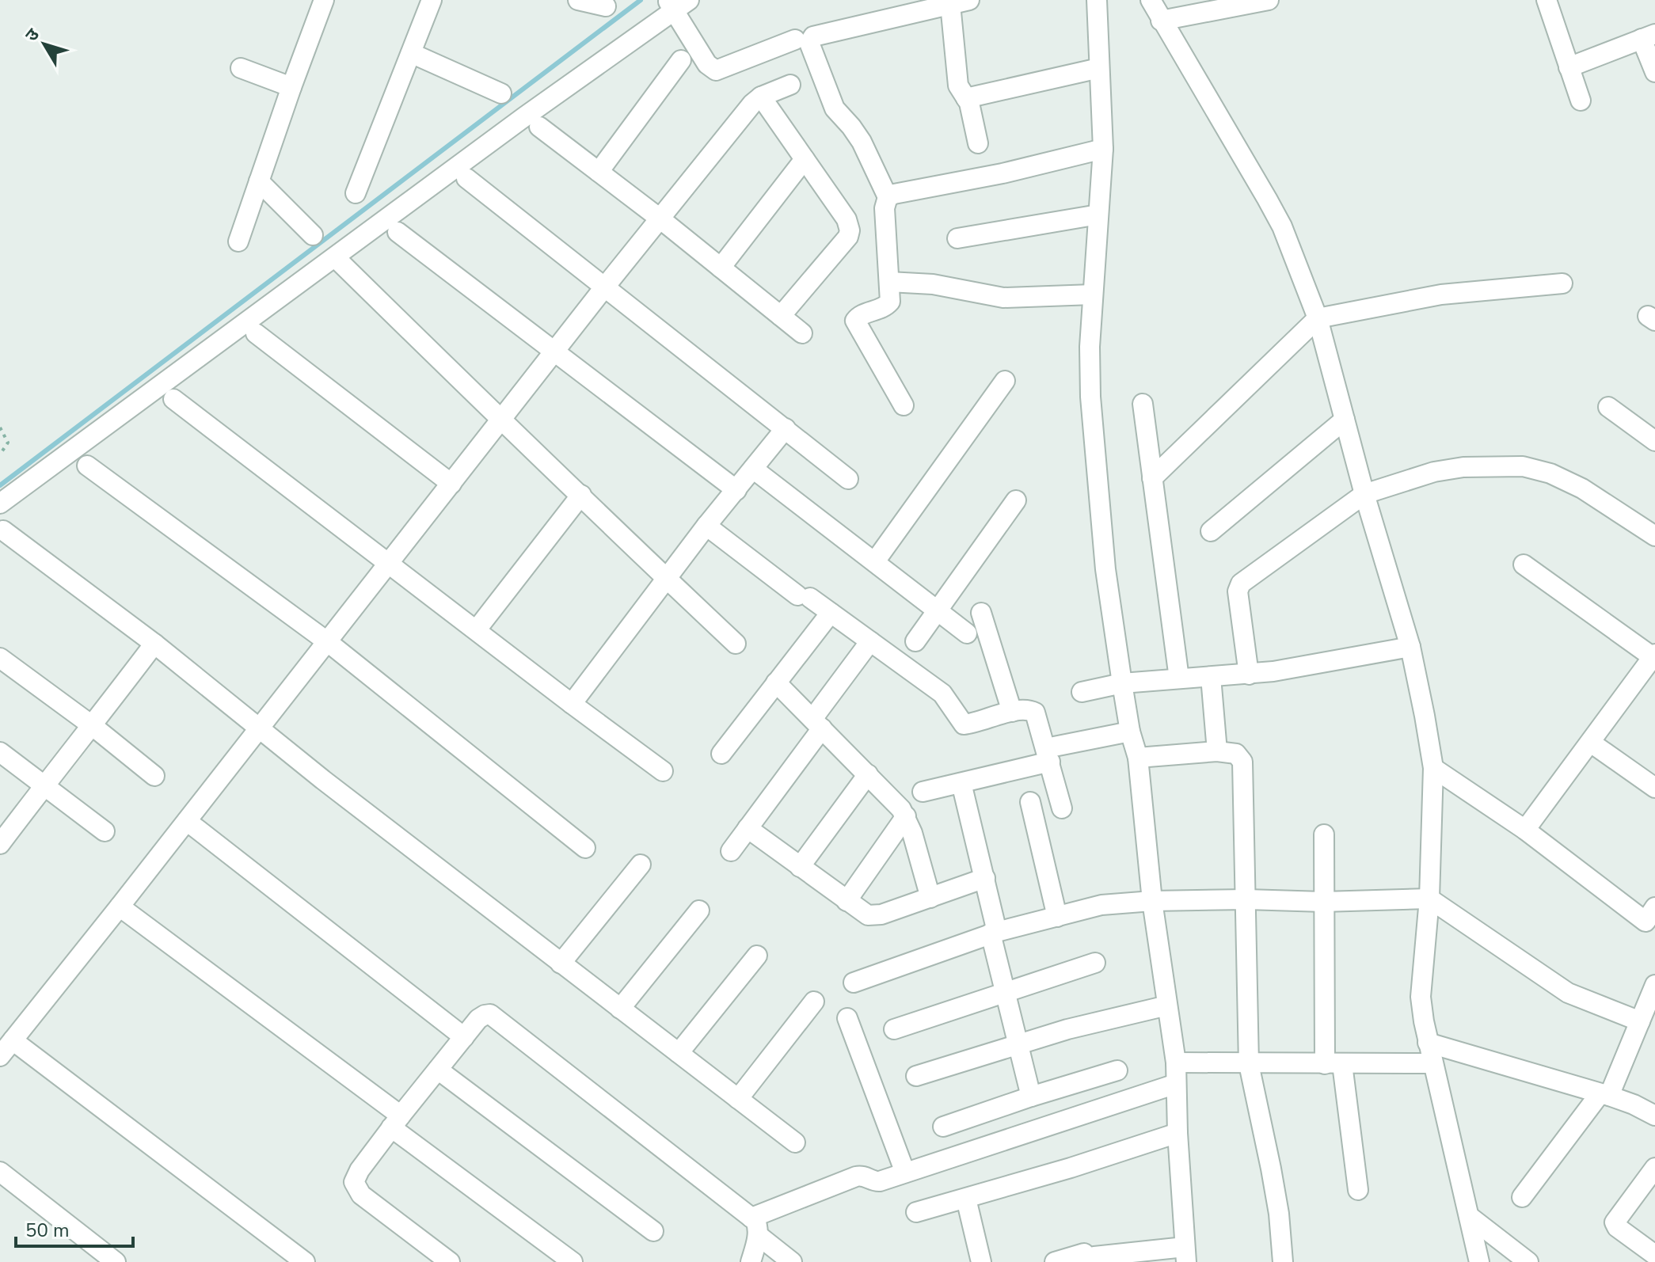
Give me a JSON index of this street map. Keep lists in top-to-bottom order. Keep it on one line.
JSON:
{"scale_bar":"50 m","north":"top left"}
